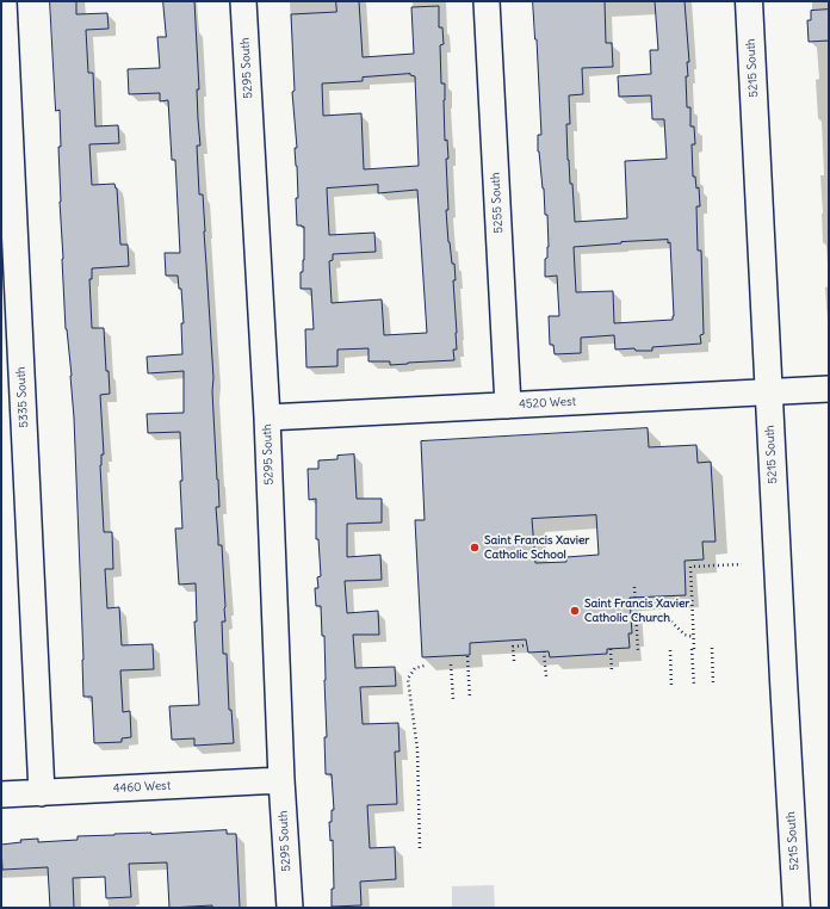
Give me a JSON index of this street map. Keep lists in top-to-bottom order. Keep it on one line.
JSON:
{"streets":{"street":["5295 South","5215 South","5255 South","5335 South","4520 West","4460 West"]},"crossings":[["5295 South","4520 West"],["5295 South","4460 West"],["5215 South","4520 West"],["5255 South","4520 West"],["5335 South","4460 West"]],"places":["Saint Francis Xavier Catholic School","Saint Francis Xavier Catholic Church"]}
